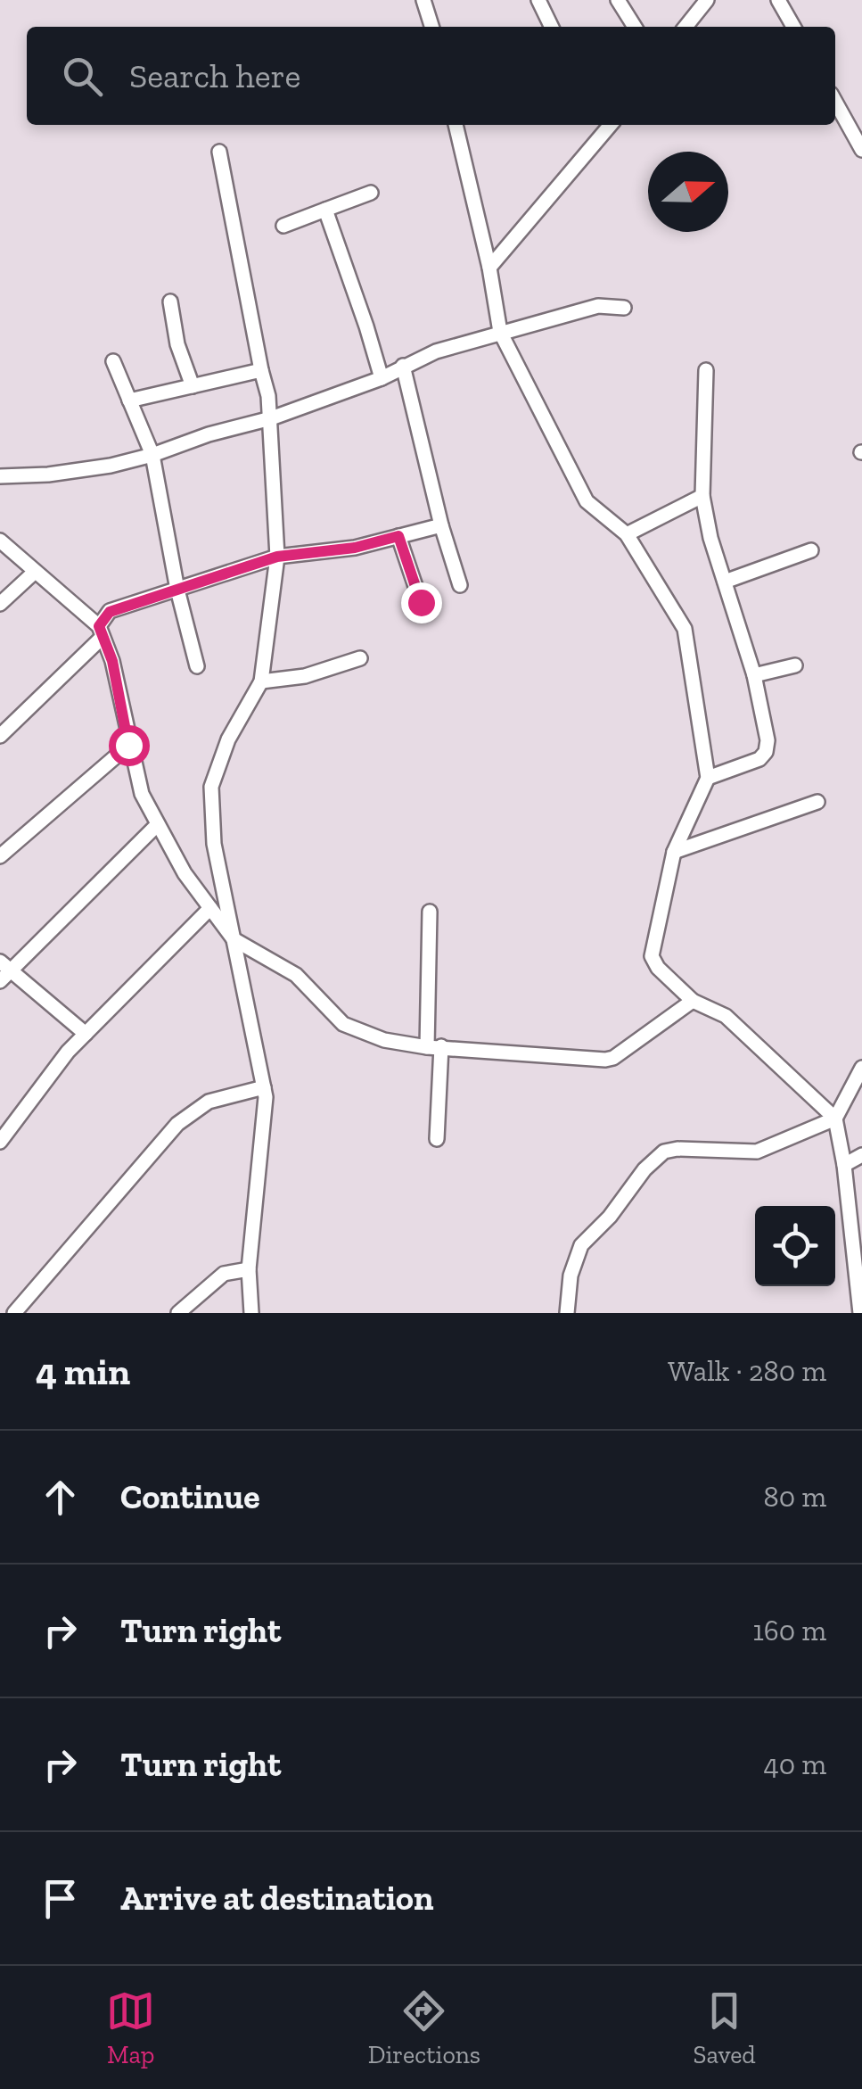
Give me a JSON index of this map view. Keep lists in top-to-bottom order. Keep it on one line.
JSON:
{"north":"right","page":{"search":"Search here","heading":["4 min","Walk · 280 m"],"list":[["Continue","80 m"],["Turn right","160 m"],["Turn right","40 m"],"Arrive at destination"],"nav":["Map","Directions","Saved"]}}
